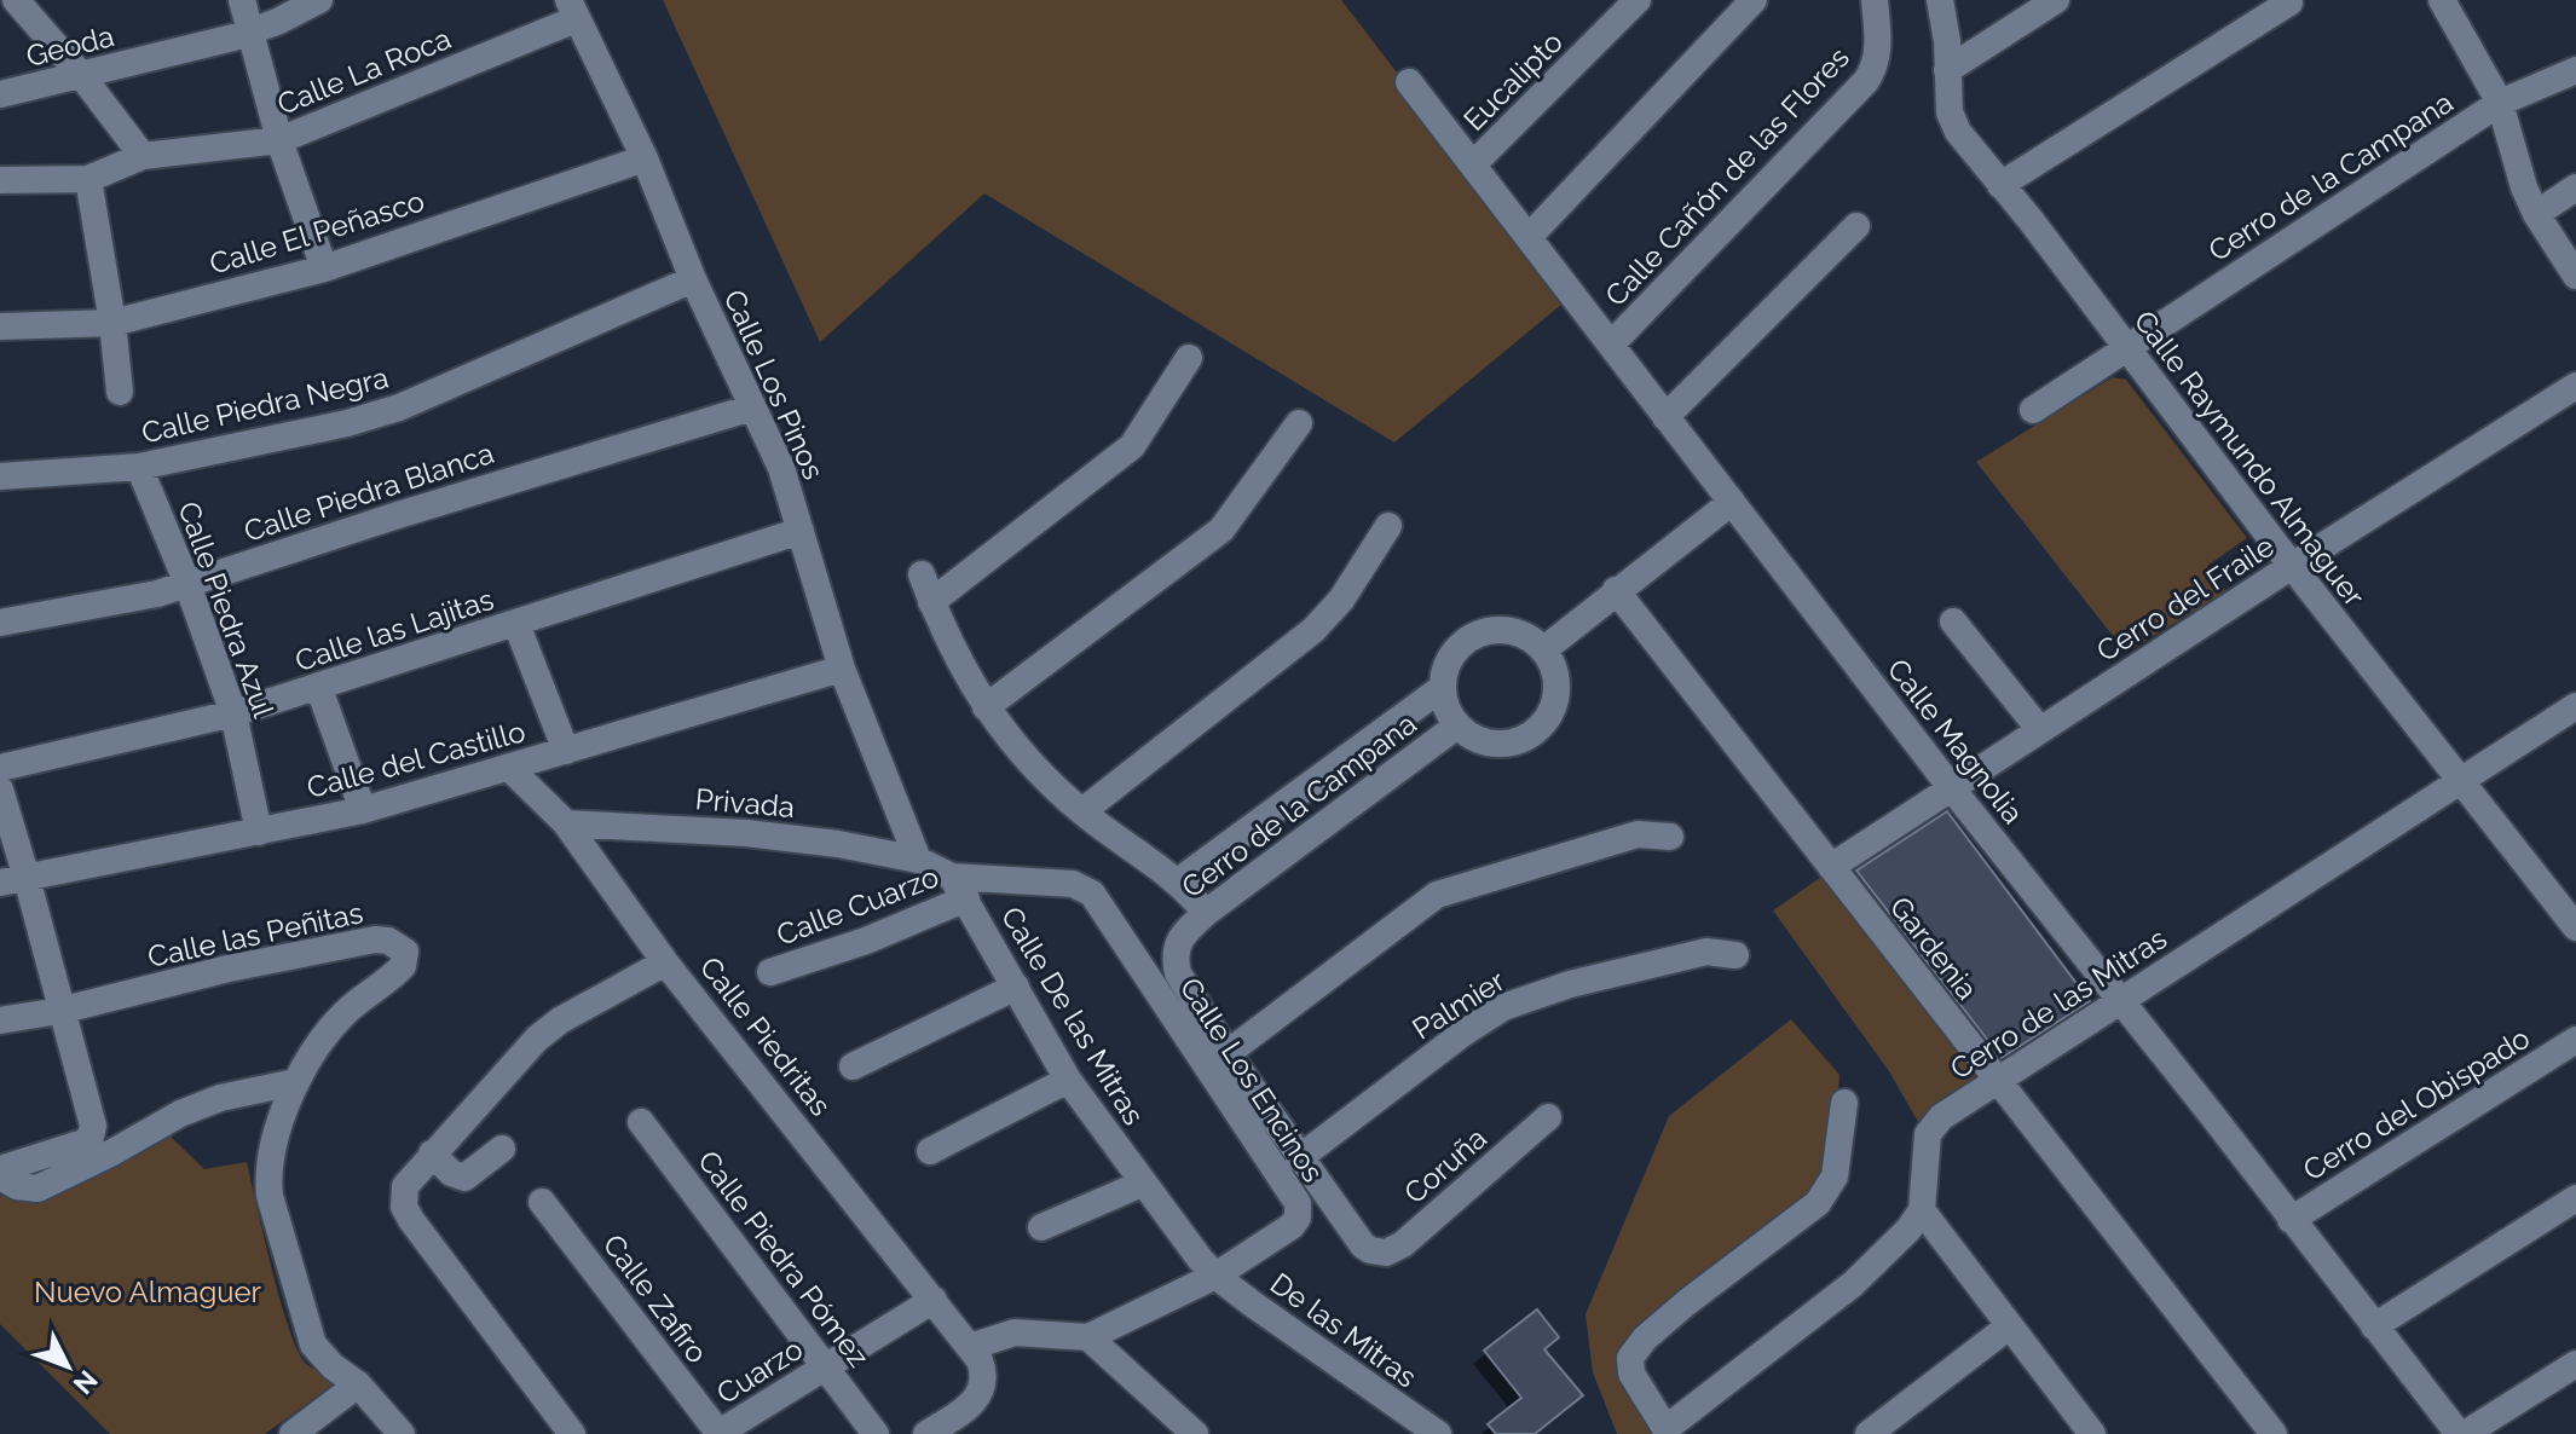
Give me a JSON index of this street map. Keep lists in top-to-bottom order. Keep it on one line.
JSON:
{"streets":{"street":["Geoda","Calle La Roca","Eucalipto","Calle Cañón de las Flores","Cerro de la Campana","Calle El Peñasco","Calle Los Pinos","Calle Piedra Negra","Calle Raymundo Almaguer","Calle Piedra Blanca","Cerro del Fraile","Calle Piedra Azul","Calle las Lajitas","Calle Magnolia","Calle del Castillo","Privada","Calle Cuarzo","Calle las Peñitas","Gardenia","Cerro de las Mitras","Palmier","Calle De las Mitras","Calle Piedritas","Calle Los Encinos","Cerro del Obispado","Coruña","Calle Piedra Pómez","Calle Zafiro","De las Mitras","Cuarzo"]},"crossings":[["Calle La Roca","Calle Los Pinos"],["Eucalipto","Calle Magnolia"],["Calle Cañón de las Flores","Calle Magnolia"],["Cerro de la Campana","Calle Raymundo Almaguer"],["Calle El Peñasco","Calle Los Pinos"],["Calle Los Pinos","Calle Piedra Negra"],["Calle Los Pinos","Calle Piedra Blanca"],["Calle Los Pinos","Calle las Lajitas"],["Calle Los Pinos","Calle del Castillo"],["Calle Los Pinos","Privada"],["Calle Piedra Negra","Calle Piedra Azul"],["Calle Raymundo Almaguer","Cerro del Fraile"],["Calle Raymundo Almaguer","Cerro de las Mitras"],["Calle Piedra Blanca","Calle Piedra Azul"],["Cerro del Fraile","Calle Magnolia"],["Cerro del Fraile","Gardenia"],["Calle Piedra Azul","Calle las Lajitas"],["Calle Piedra Azul","Calle del Castillo"],["Calle Magnolia","Cerro de las Mitras"],["Calle Magnolia","Cerro del Obispado"],["Calle del Castillo","Calle Piedritas"],["Privada","Calle Cuarzo"],["Privada","Calle De las Mitras"],["Privada","Calle Piedritas"],["Privada","Calle Los Encinos"],["Calle Cuarzo","Calle De las Mitras"],["Calle Cuarzo","Calle Los Encinos"],["Gardenia","Cerro de las Mitras"],["Palmier","Coruña"],["Calle De las Mitras","Calle Los Encinos"],["Calle De las Mitras","De las Mitras"],["Calle Piedritas","Cuarzo"],["Calle Los Encinos","De las Mitras"],["Calle Piedra Pómez","Cuarzo"],["Calle Zafiro","Cuarzo"]],"parks":["Nuevo Almaguer"],"north":"bottom right"}
